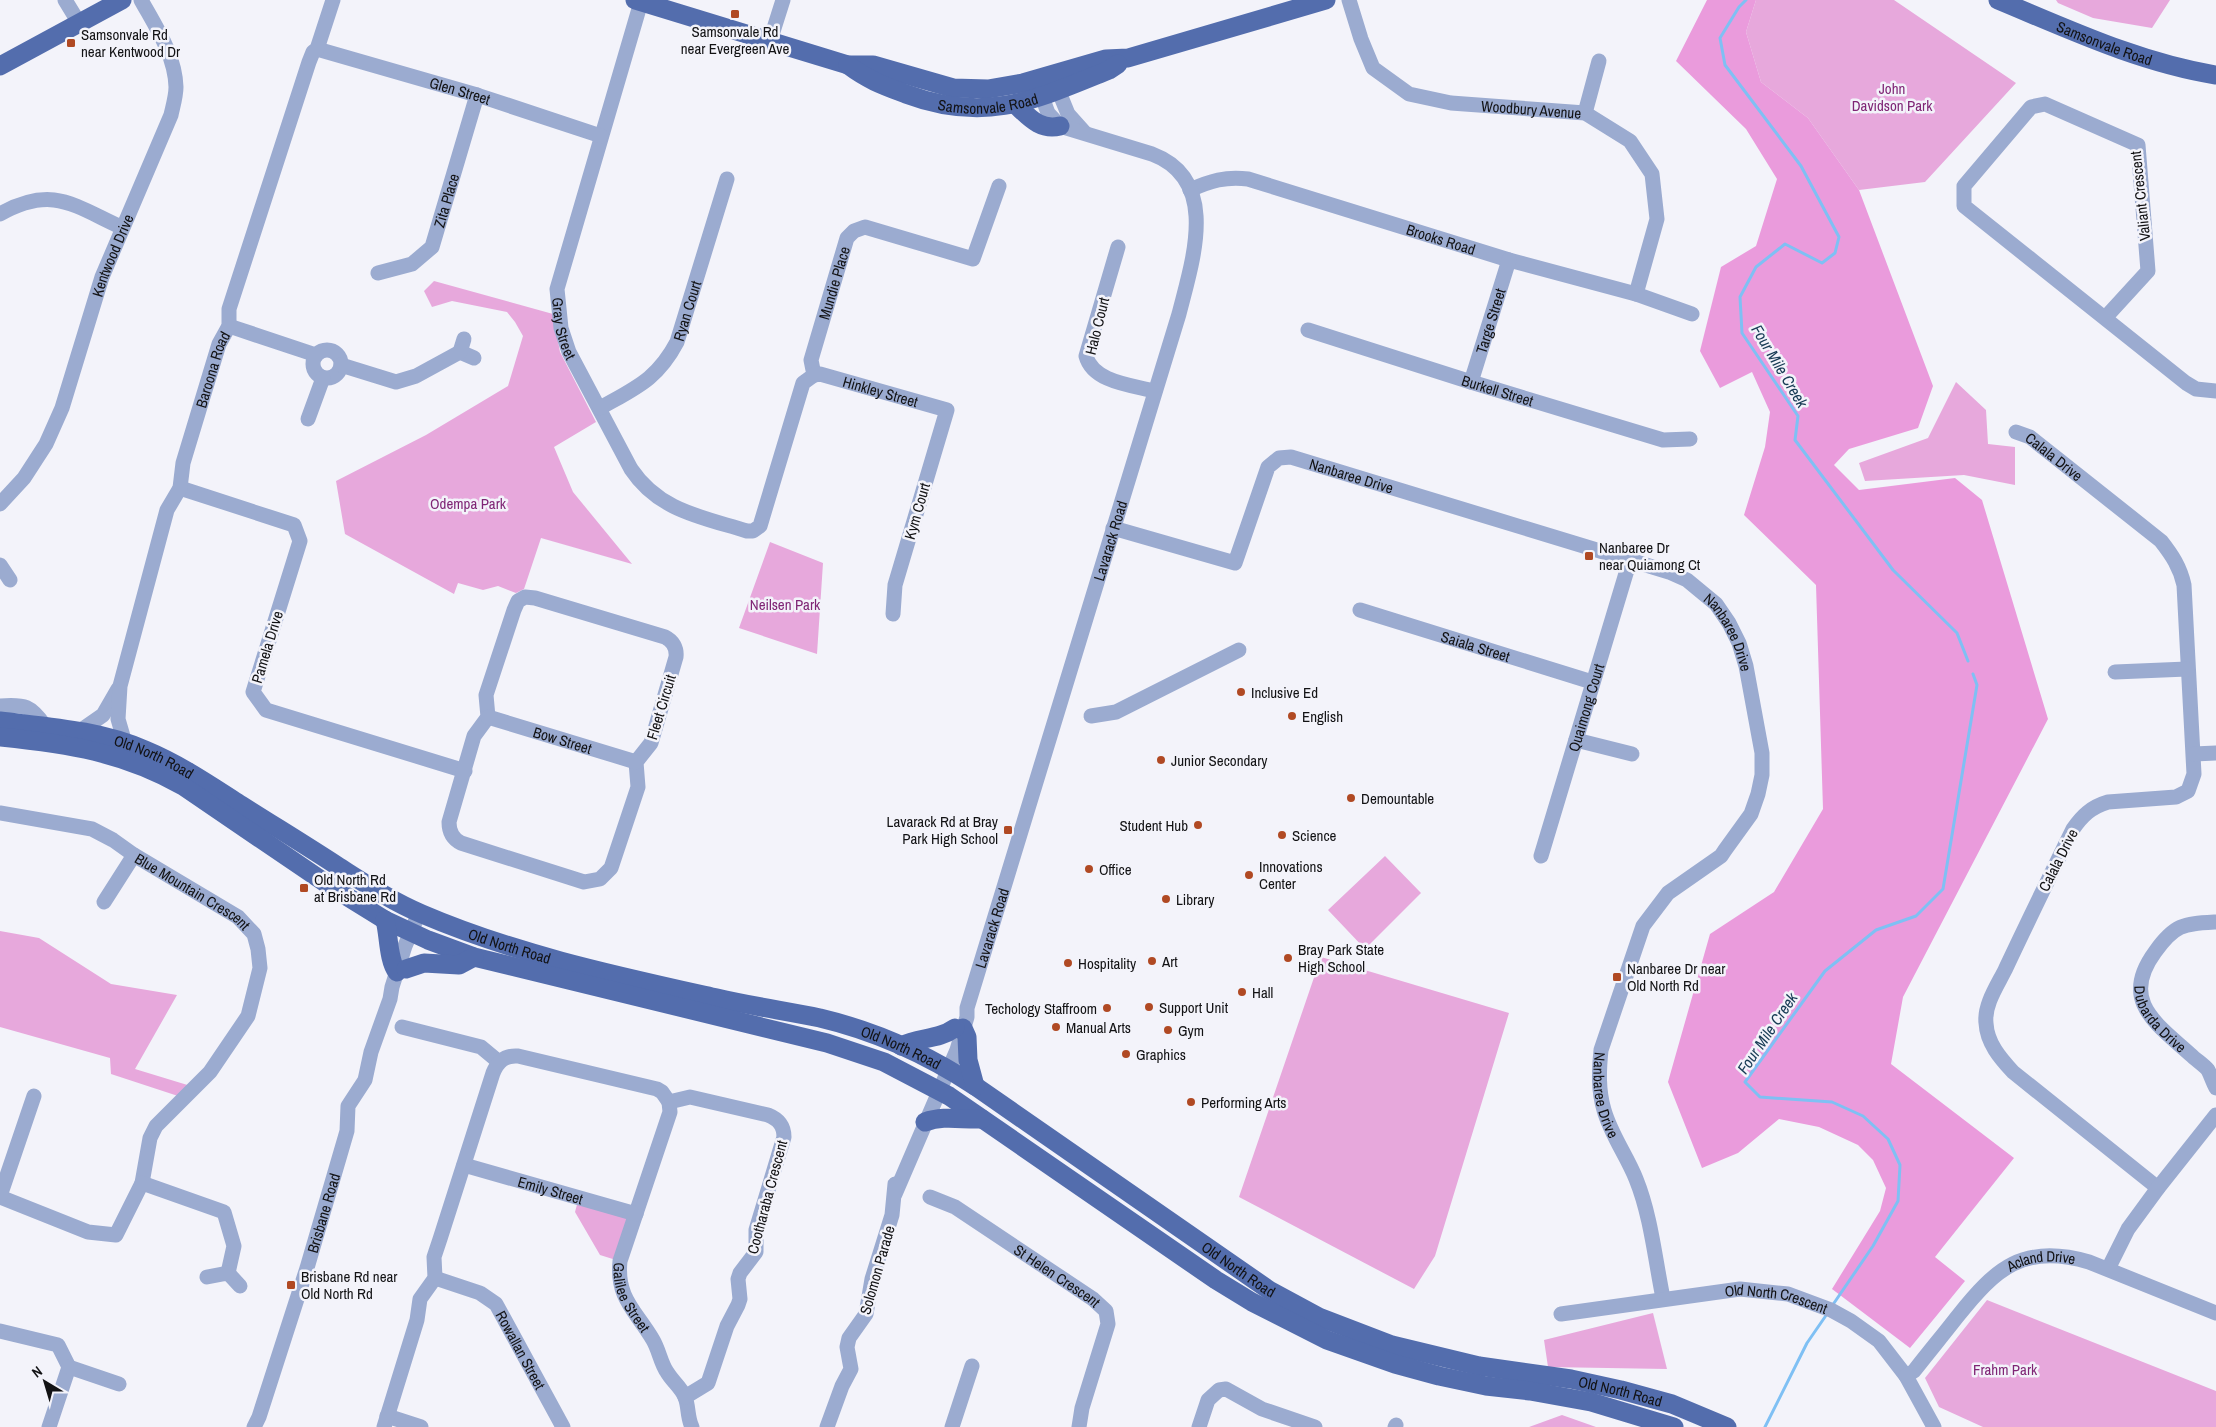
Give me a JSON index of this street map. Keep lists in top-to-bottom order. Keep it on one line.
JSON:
{"streets":{"main road":["Samsonvale Road","Old North Road"],"street":["Glen Street","Woodbury Avenue","Valiant Crescent","Zita Place","Brooks Road","Kentwood Drive","Mundie Place","Ryan Court","Targe Street","Halo Court","Gray Street","Baroona Road","Burkell Street","Hinkley Street","Calala Drive","Nanbaree Drive","Kym Court","Lavarack Road","Saiala Street","Pamela Drive","Fleet Circuit","Quaimong Court","Bow Street","Blue Mountain Crescent","Dubarda Drive","Emily Street","Cootharaba Crescent","Brisbane Road","Acland Drive","Solomon Parade","St Helen Crescent","Galilee Street","Old North Crescent","Rowallan Street"]},"crossings":[["Samsonvale Road","Gray Street"],["Samsonvale Road","Lavarack Road"],["Glen Street","Zita Place"],["Glen Street","Gray Street"],["Glen Street","Baroona Road"],["Woodbury Avenue","Brooks Road"],["Brooks Road","Targe Street"],["Brooks Road","Lavarack Road"],["Mundie Place","Gray Street"],["Mundie Place","Hinkley Street"],["Ryan Court","Gray Street"],["Targe Street","Burkell Street"],["Halo Court","Lavarack Road"],["Gray Street","Hinkley Street"],["Baroona Road","Pamela Drive"],["Baroona Road","Old North Road"],["Hinkley Street","Kym Court"],["Nanbaree Drive","Lavarack Road"],["Nanbaree Drive","Quaimong Court"],["Nanbaree Drive","Old North Crescent"],["Lavarack Road","Old North Road"],["Lavarack Road","Solomon Parade"],["Saiala Street","Quaimong Court"],["Fleet Circuit","Bow Street"],["Old North Road","Brisbane Road"],["Old North Road","Solomon Parade"],["Emily Street","Galilee Street"],["Cootharaba Crescent","Galilee Street"],["Acland Drive","Old North Crescent"]],"water":["Four Mile Creek"],"parks":["John Davidson Park","Odempa Park","Neilsen Park","Frahm Park"],"places":{"transit":["Samsonvale Rd near Evergreen Ave","Samsonvale Rd near Kentwood Dr","Nanbaree Dr near Quiamong Ct","Lavarack Rd at Bray Park High School","Old North Rd at Brisbane Rd","Nanbaree Dr near Old North Rd","Brisbane Rd near Old North Rd"],"other":["Inclusive Ed","English","Junior Secondary","Demountable","Student Hub","Science","Office","Innovations Center","Library","Bray Park State High School","Art","Hospitality","Hall","Support Unit","Techology Staffroom","Manual Arts","Gym","Graphics","Performing Arts"]},"north":"top left"}
